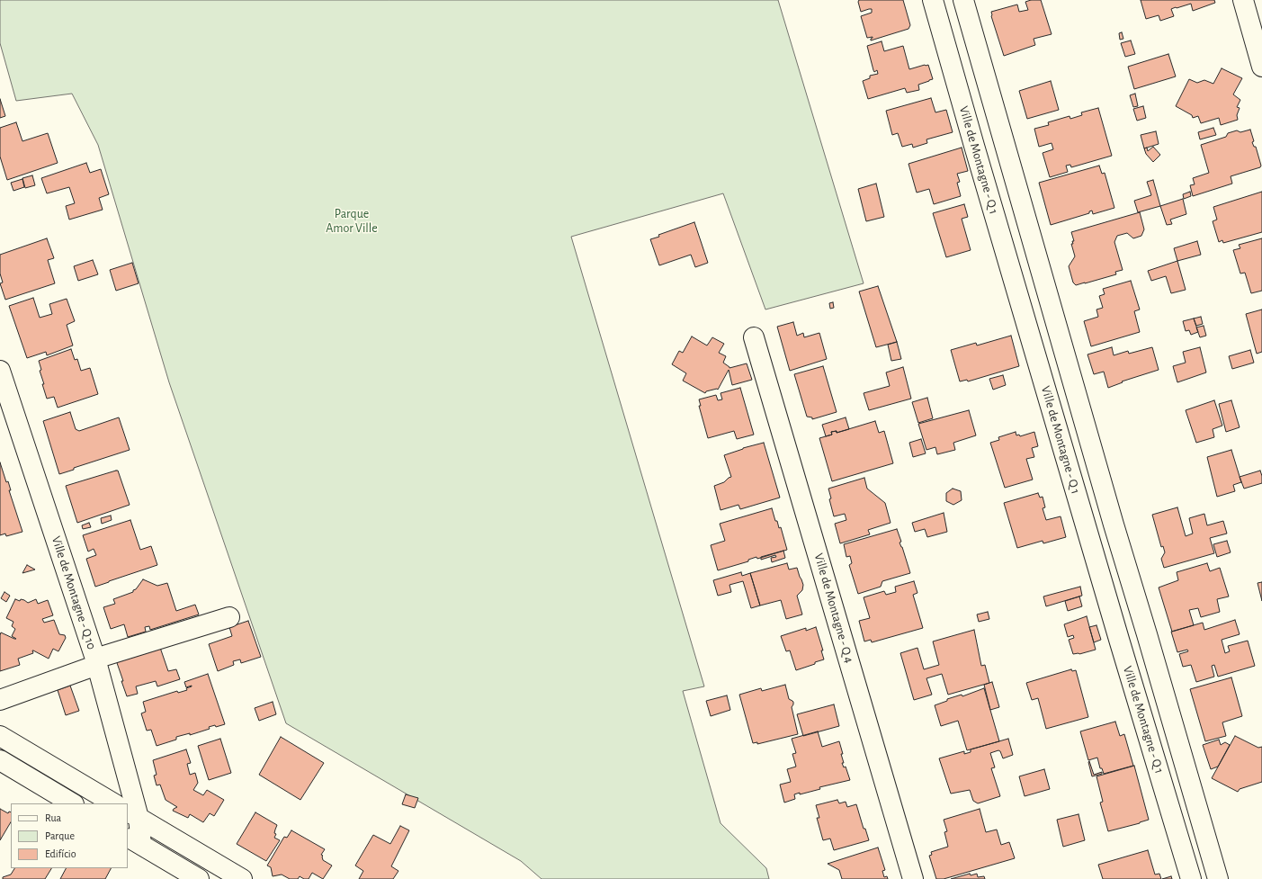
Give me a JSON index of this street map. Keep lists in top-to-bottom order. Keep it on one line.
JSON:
{"streets":{"street":["Ville de Montagne - Q 1","Ville de Montagne - Q 10","Ville de Montagne - Q 4"]},"parks":["Parque Amor Ville"],"legend":["Rua","Parque","Edifício"]}
